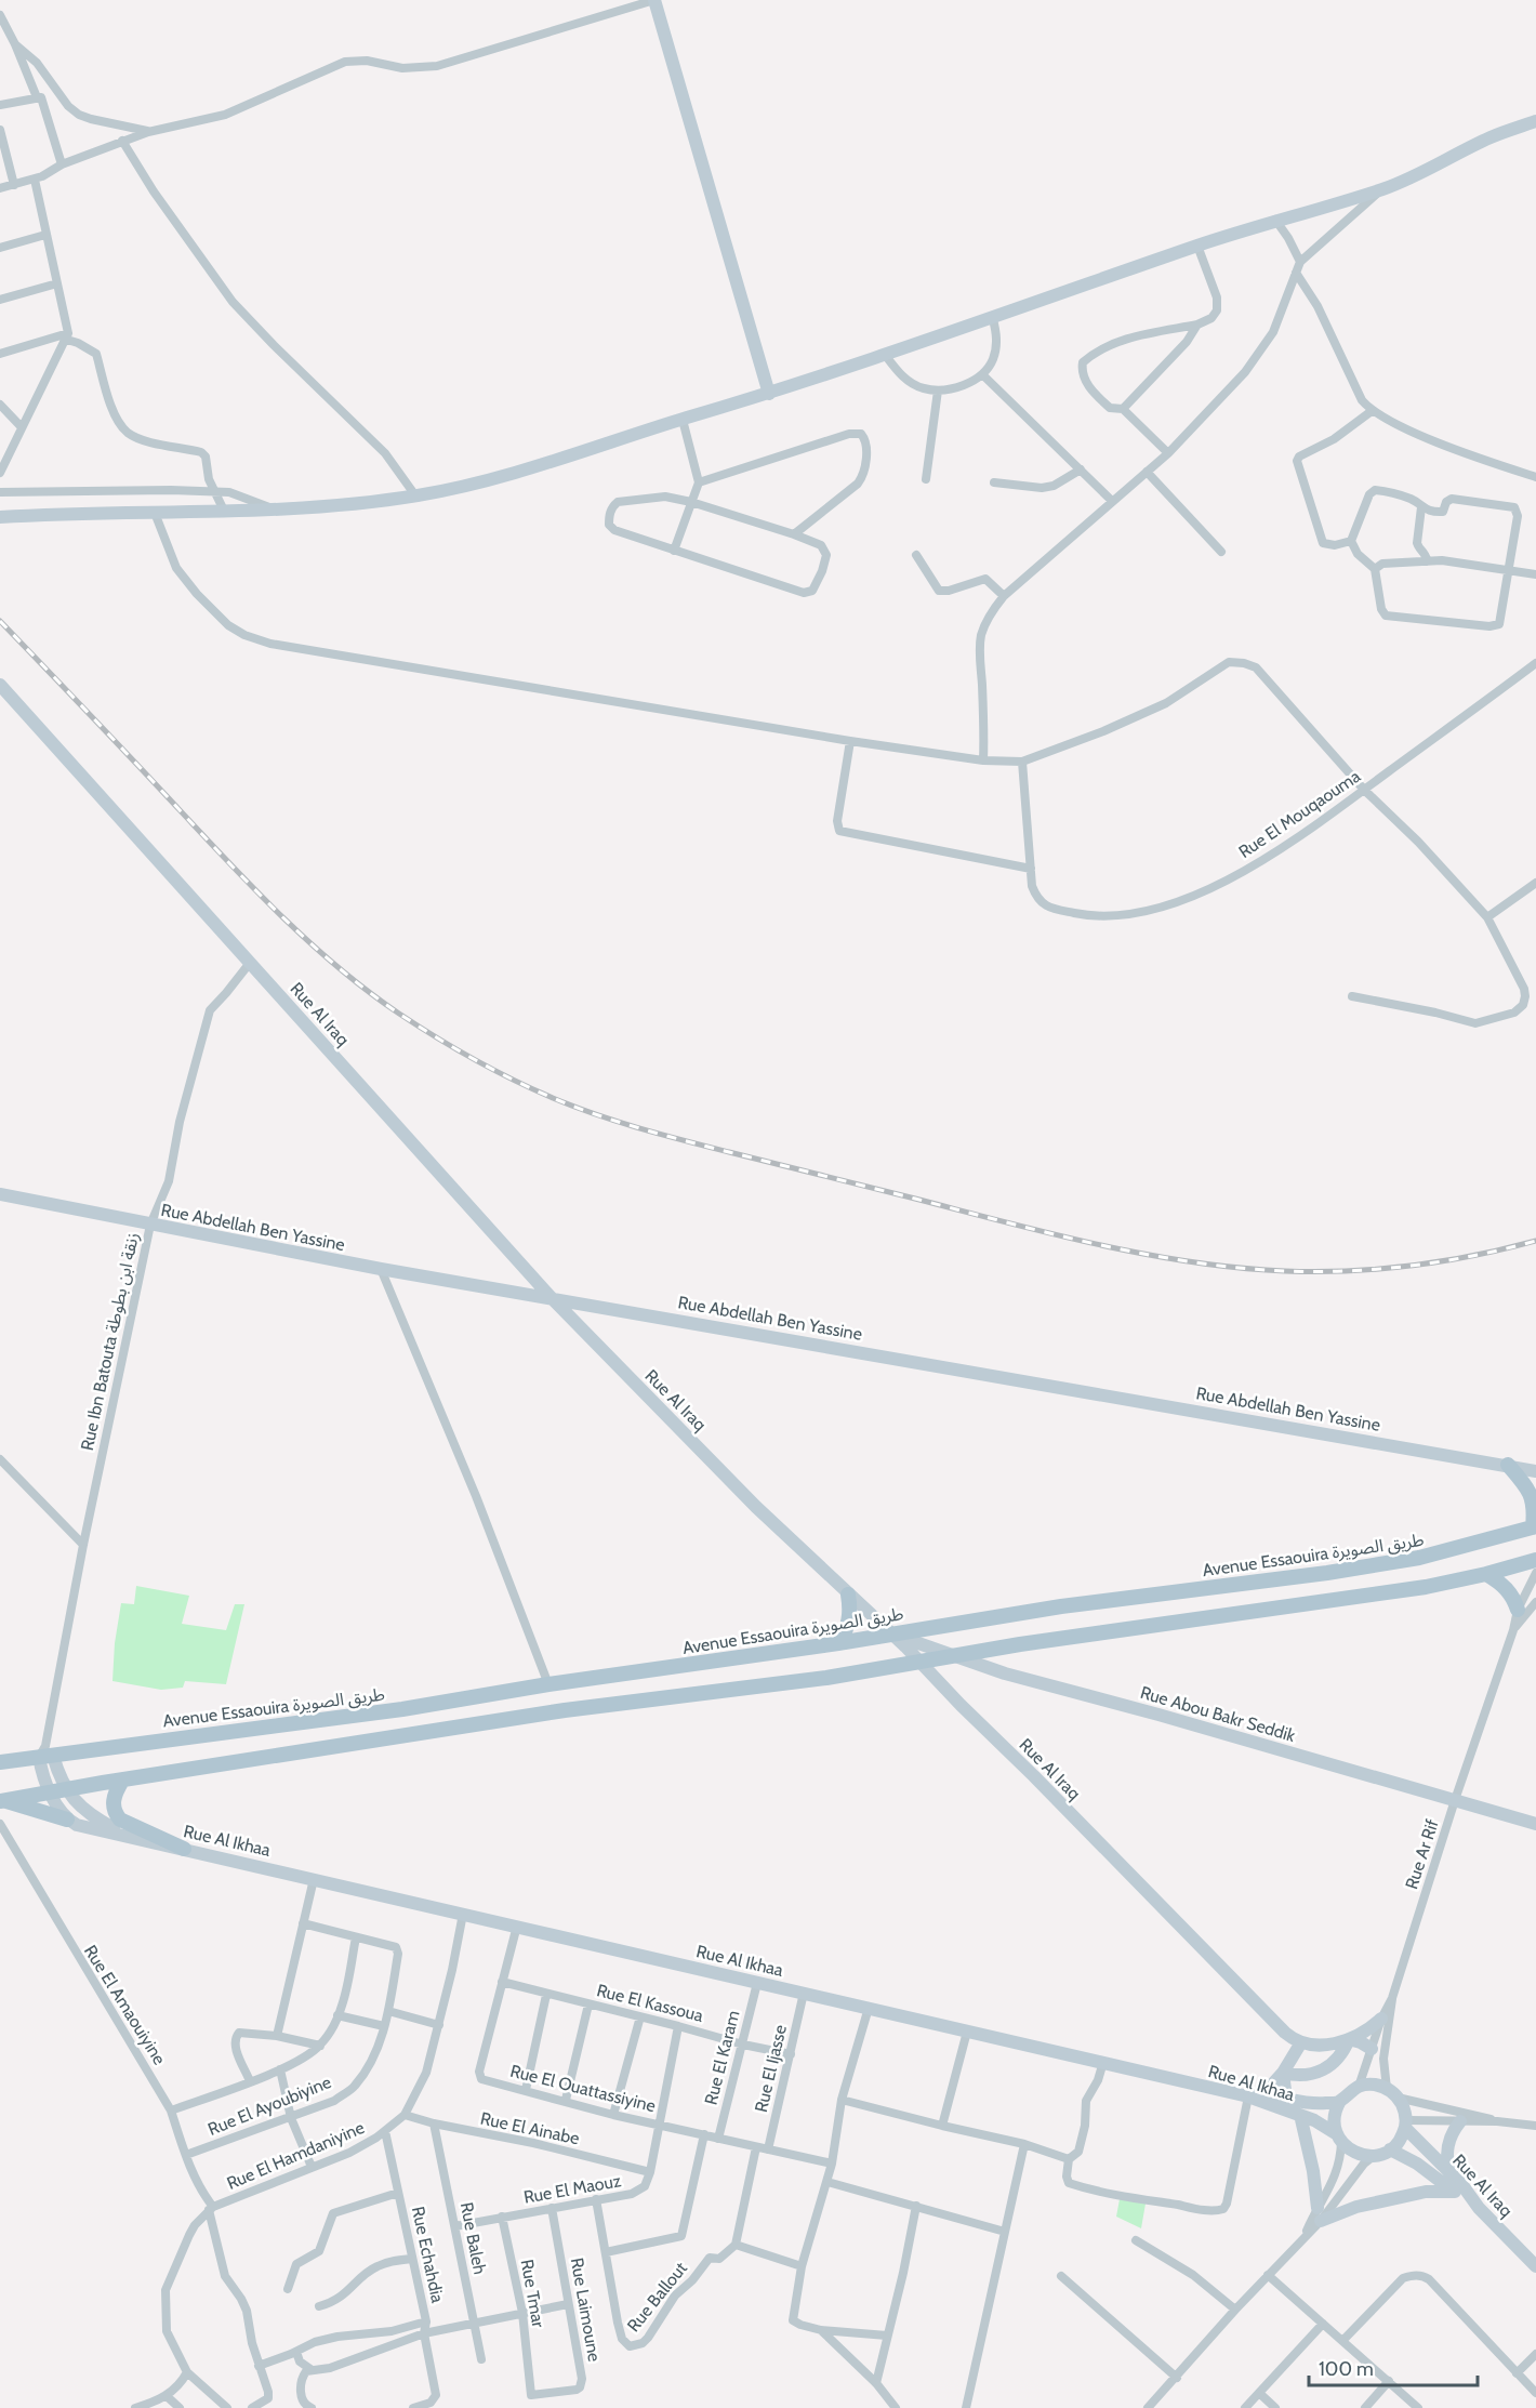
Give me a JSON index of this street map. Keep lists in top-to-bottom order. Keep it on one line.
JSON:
{"streets":{"main road":["Avenue Essaouira طريق الصويرة"],"street":["Rue El Mouqaouma","Rue Al Iraq","Rue Abdellah Ben Yassine","Rue Ibn Batouta زنقة ابن بطوطة","Rue Abou Bakr Seddik","Rue Al Ikhaa","Rue Ar Rif","Rue El Kassoua","Rue El Amaouiyine","Rue El Karam","Rue El Ijasse","Rue El Ouattassiyine","Rue El Ayoubiyine","Rue El Ainabe","Rue El Hamdaniyine","Rue El Maouz","Rue Baleh","Rue Echahdia","Rue Tmar","Rue Ballout","Rue Laimoune"]},"crossings":[["Rue Al Iraq","Rue Abdellah Ben Yassine"],["Rue Al Iraq","Rue Ibn Batouta زنقة ابن بطوطة"],["Rue Al Iraq","Avenue Essaouira طريق الصويرة"],["Rue Al Iraq","Rue Abou Bakr Seddik"],["Rue Al Iraq","Rue Al Ikhaa"],["Rue Al Iraq","Rue Ar Rif"],["Rue Abdellah Ben Yassine","Rue Ibn Batouta زنقة ابن بطوطة"],["Rue Ibn Batouta زنقة ابن بطوطة","Avenue Essaouira طريق الصويرة"],["Rue Ibn Batouta زنقة ابن بطوطة","Rue Al Ikhaa"],["Avenue Essaouira طريق الصويرة","Rue Abou Bakr Seddik"],["Avenue Essaouira طريق الصويرة","Rue Al Ikhaa"],["Rue Abou Bakr Seddik","Rue Ar Rif"],["Rue Al Ikhaa","Rue Ar Rif"],["Rue Al Ikhaa","Rue El Karam"],["Rue Al Ikhaa","Rue El Ijasse"],["Rue Al Ikhaa","Rue El Ouattassiyine"],["Rue Al Ikhaa","Rue El Hamdaniyine"],["Rue El Kassoua","Rue El Karam"],["Rue El Kassoua","Rue El Ijasse"],["Rue El Kassoua","Rue El Ouattassiyine"],["Rue El Amaouiyine","Rue El Ayoubiyine"],["Rue El Amaouiyine","Rue El Hamdaniyine"],["Rue El Karam","Rue El Ouattassiyine"],["Rue El Ijasse","Rue El Ouattassiyine"],["Rue El Ainabe","Rue El Hamdaniyine"],["Rue El Ainabe","Rue El Maouz"],["Rue El Ainabe","Rue Baleh"],["Rue El Hamdaniyine","Rue Echahdia"],["Rue El Maouz","Rue Baleh"],["Rue El Maouz","Rue Tmar"],["Rue El Maouz","Rue Ballout"],["Rue El Maouz","Rue Laimoune"],["Rue Tmar","Rue Laimoune"]],"scale_bar":"100 m"}
